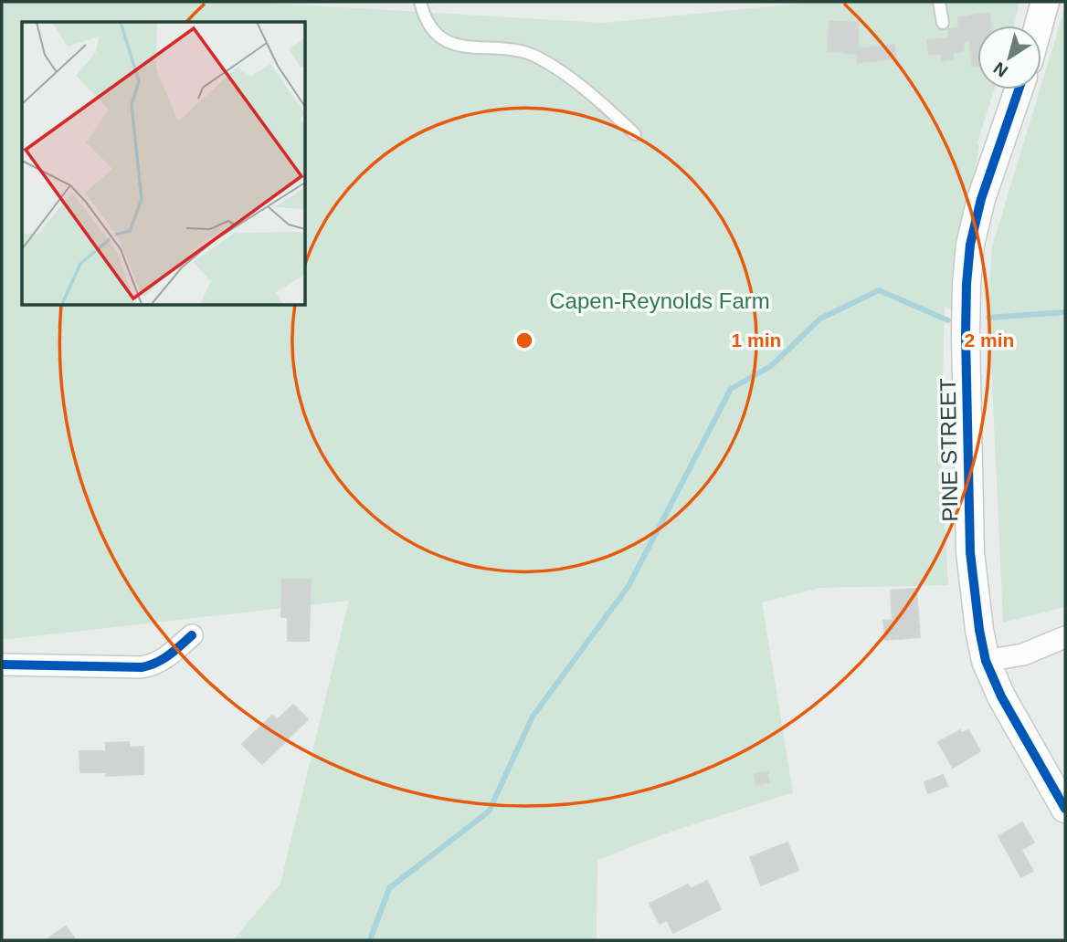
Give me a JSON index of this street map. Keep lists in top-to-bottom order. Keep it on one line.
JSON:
{"streets":{"street":["PINE STREET"]},"parks":["Capen-Reynolds Farm"],"north":"bottom left","rings":["1 min","2 min"]}
